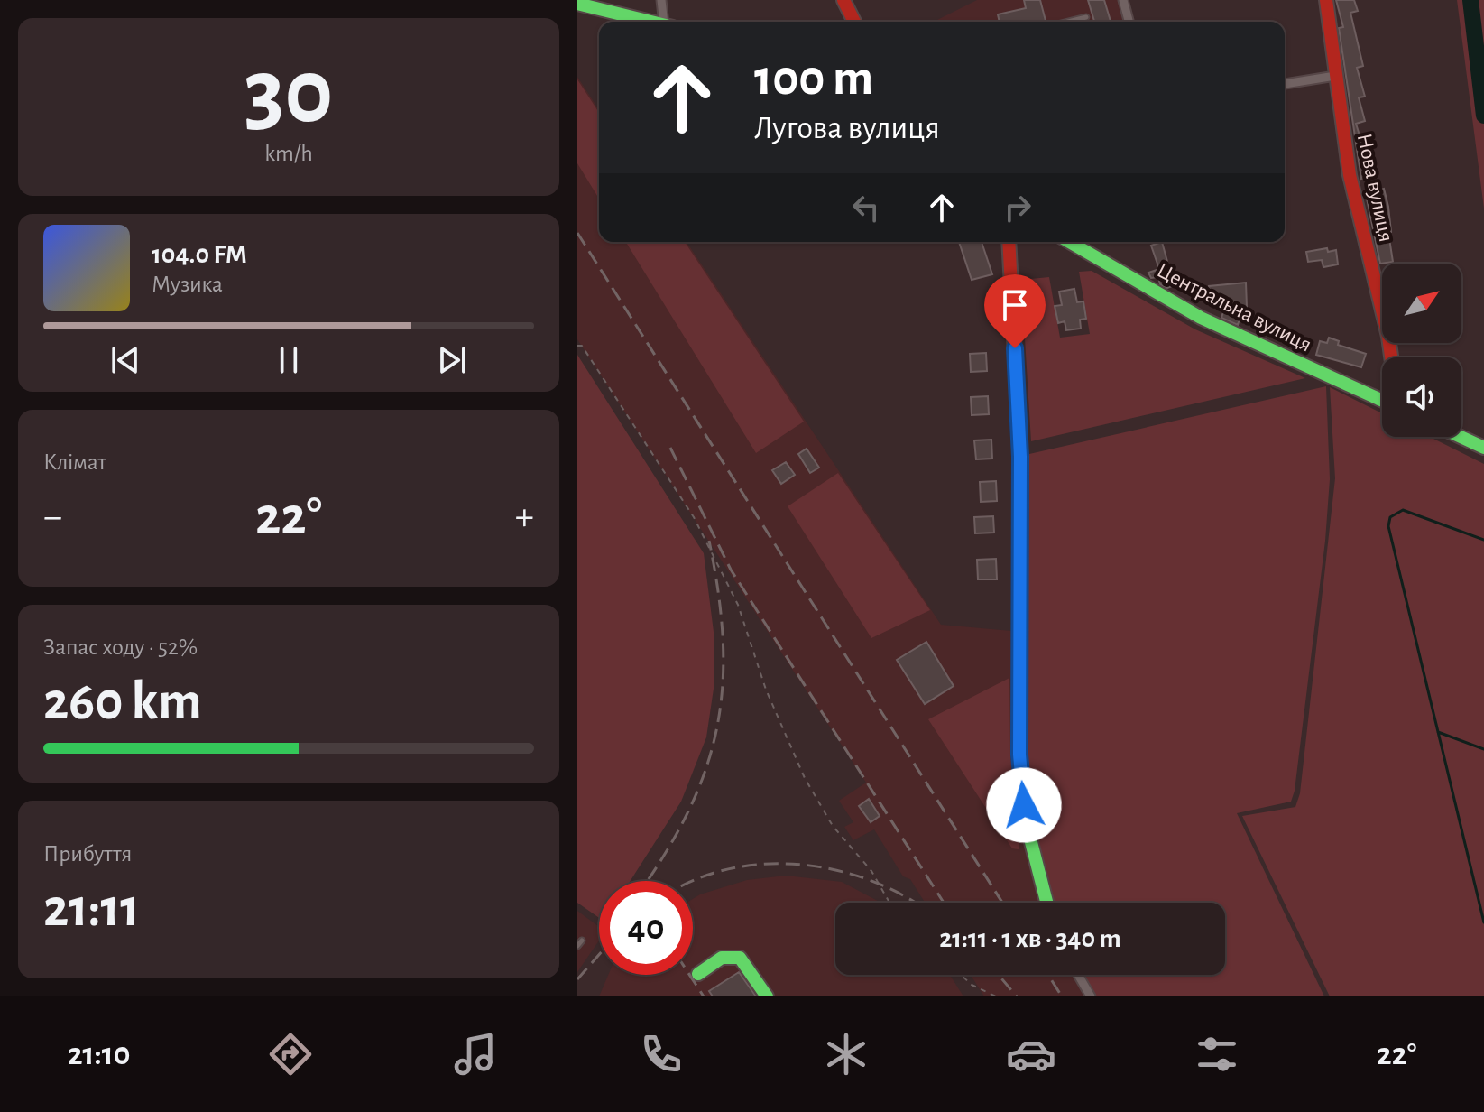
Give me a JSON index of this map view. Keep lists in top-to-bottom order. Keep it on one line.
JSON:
{"streets":{"street":["Нова вулиця","Центральна вулиця"]},"north":"top right","page":{"tile":[["30","km/h"],"Клімат",["Запас ходу · 52%","260 km"],["Прибуття","21:11"]],"turn":["100 m","Лугова вулиця"],"song":["104.0 FM","Музика"],"heat":["−","22°","+"],"limit":"40","trip":"21:11 · 1 хв · 340 m","tabs":["21:10","22°"]}}
